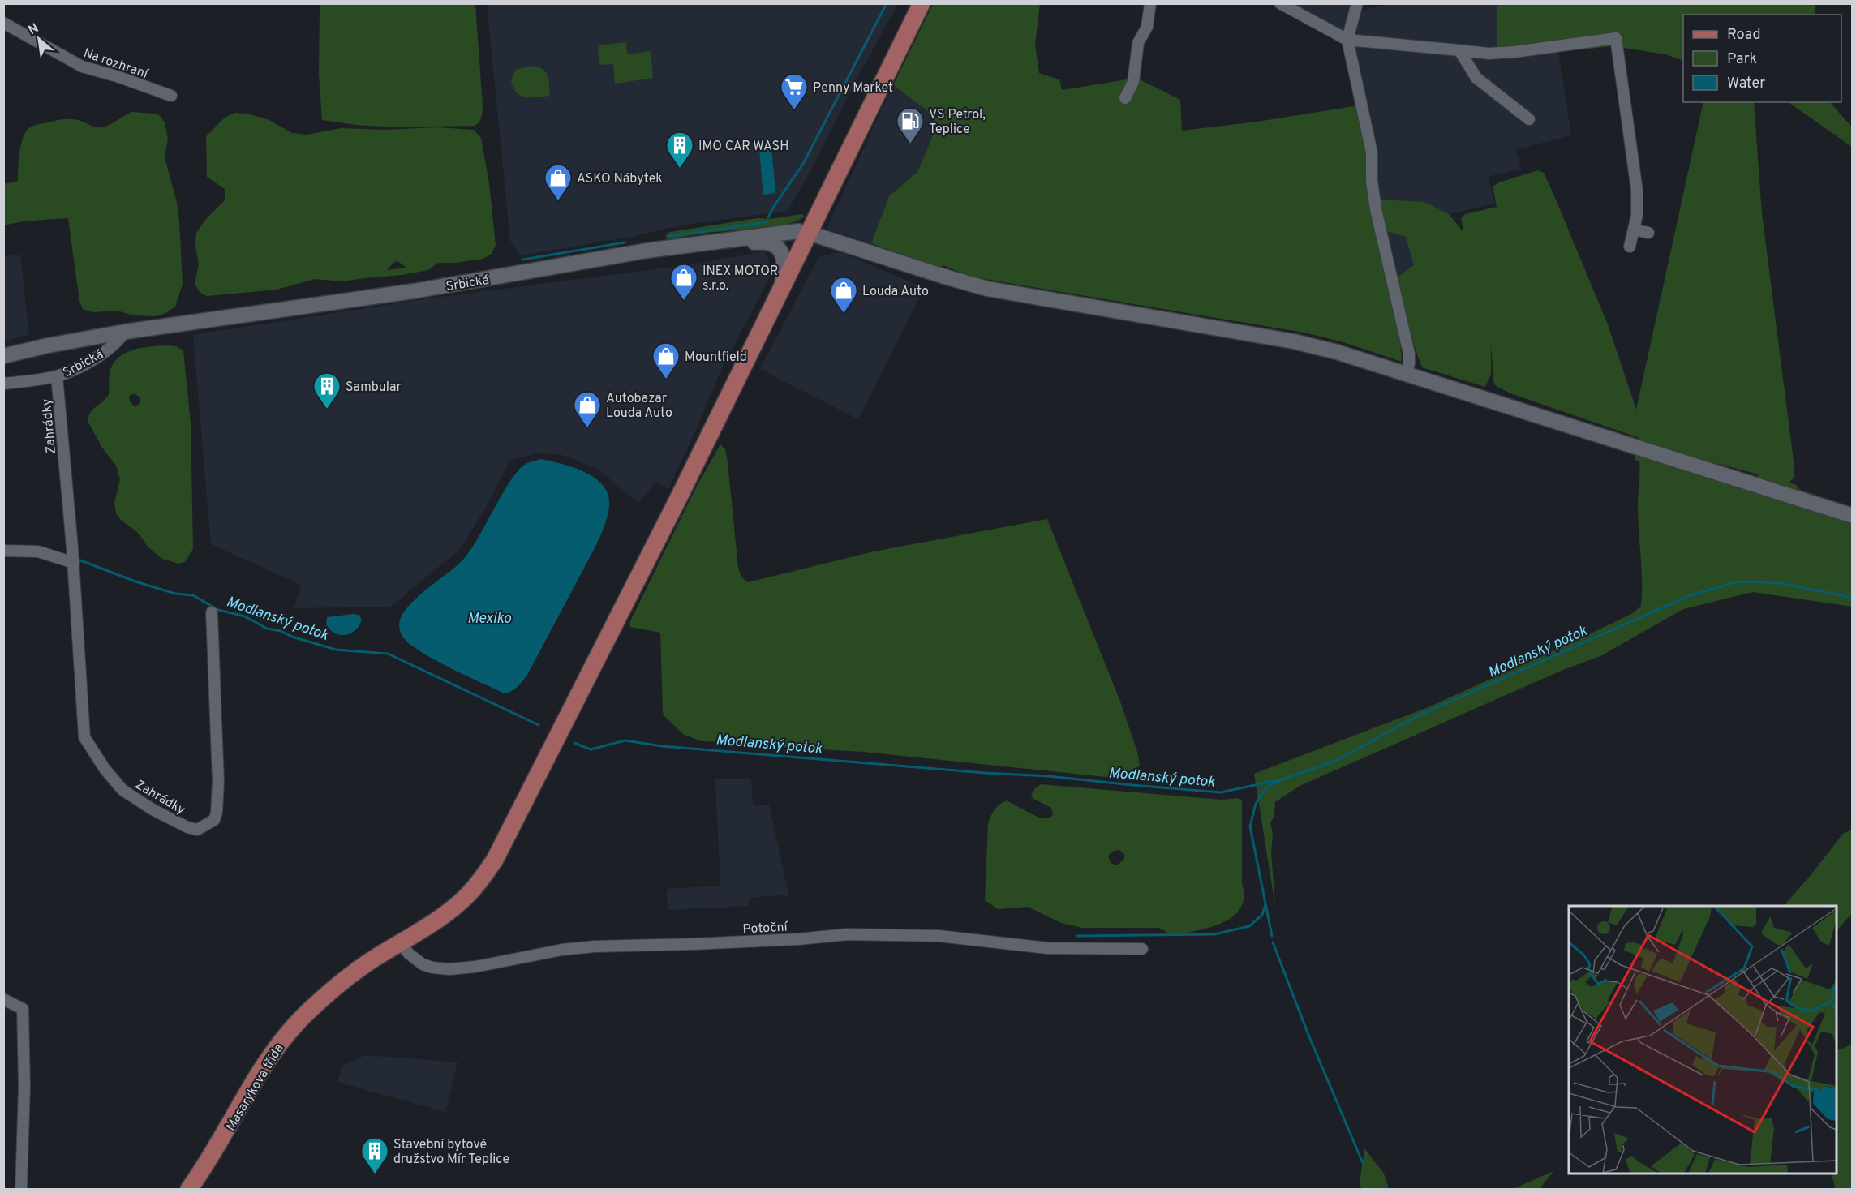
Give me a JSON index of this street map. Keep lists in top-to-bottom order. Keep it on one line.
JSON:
{"streets":{"main road":["Masarykova třída"],"street":["Na rozhraní","Srbická","Zahrádky","Potoční"]},"crossings":[["Srbická","Zahrádky"],["Srbická","Masarykova třída"],["Potoční","Masarykova třída"]],"water":["Modlanský potok","Mexiko"],"places":{"supermarket":["Penny Market"],"fuel station":["VS Petrol, Teplice"],"building":["IMO CAR WASH","Sambular","Stavební bytové družstvo Mír Teplice"],"shop":["ASKO Nábytek","INEX MOTOR s.r.o.","Louda Auto","Mountfield","Autobazar Louda Auto"]},"legend":["Road","Park","Water"],"north":"top left"}
